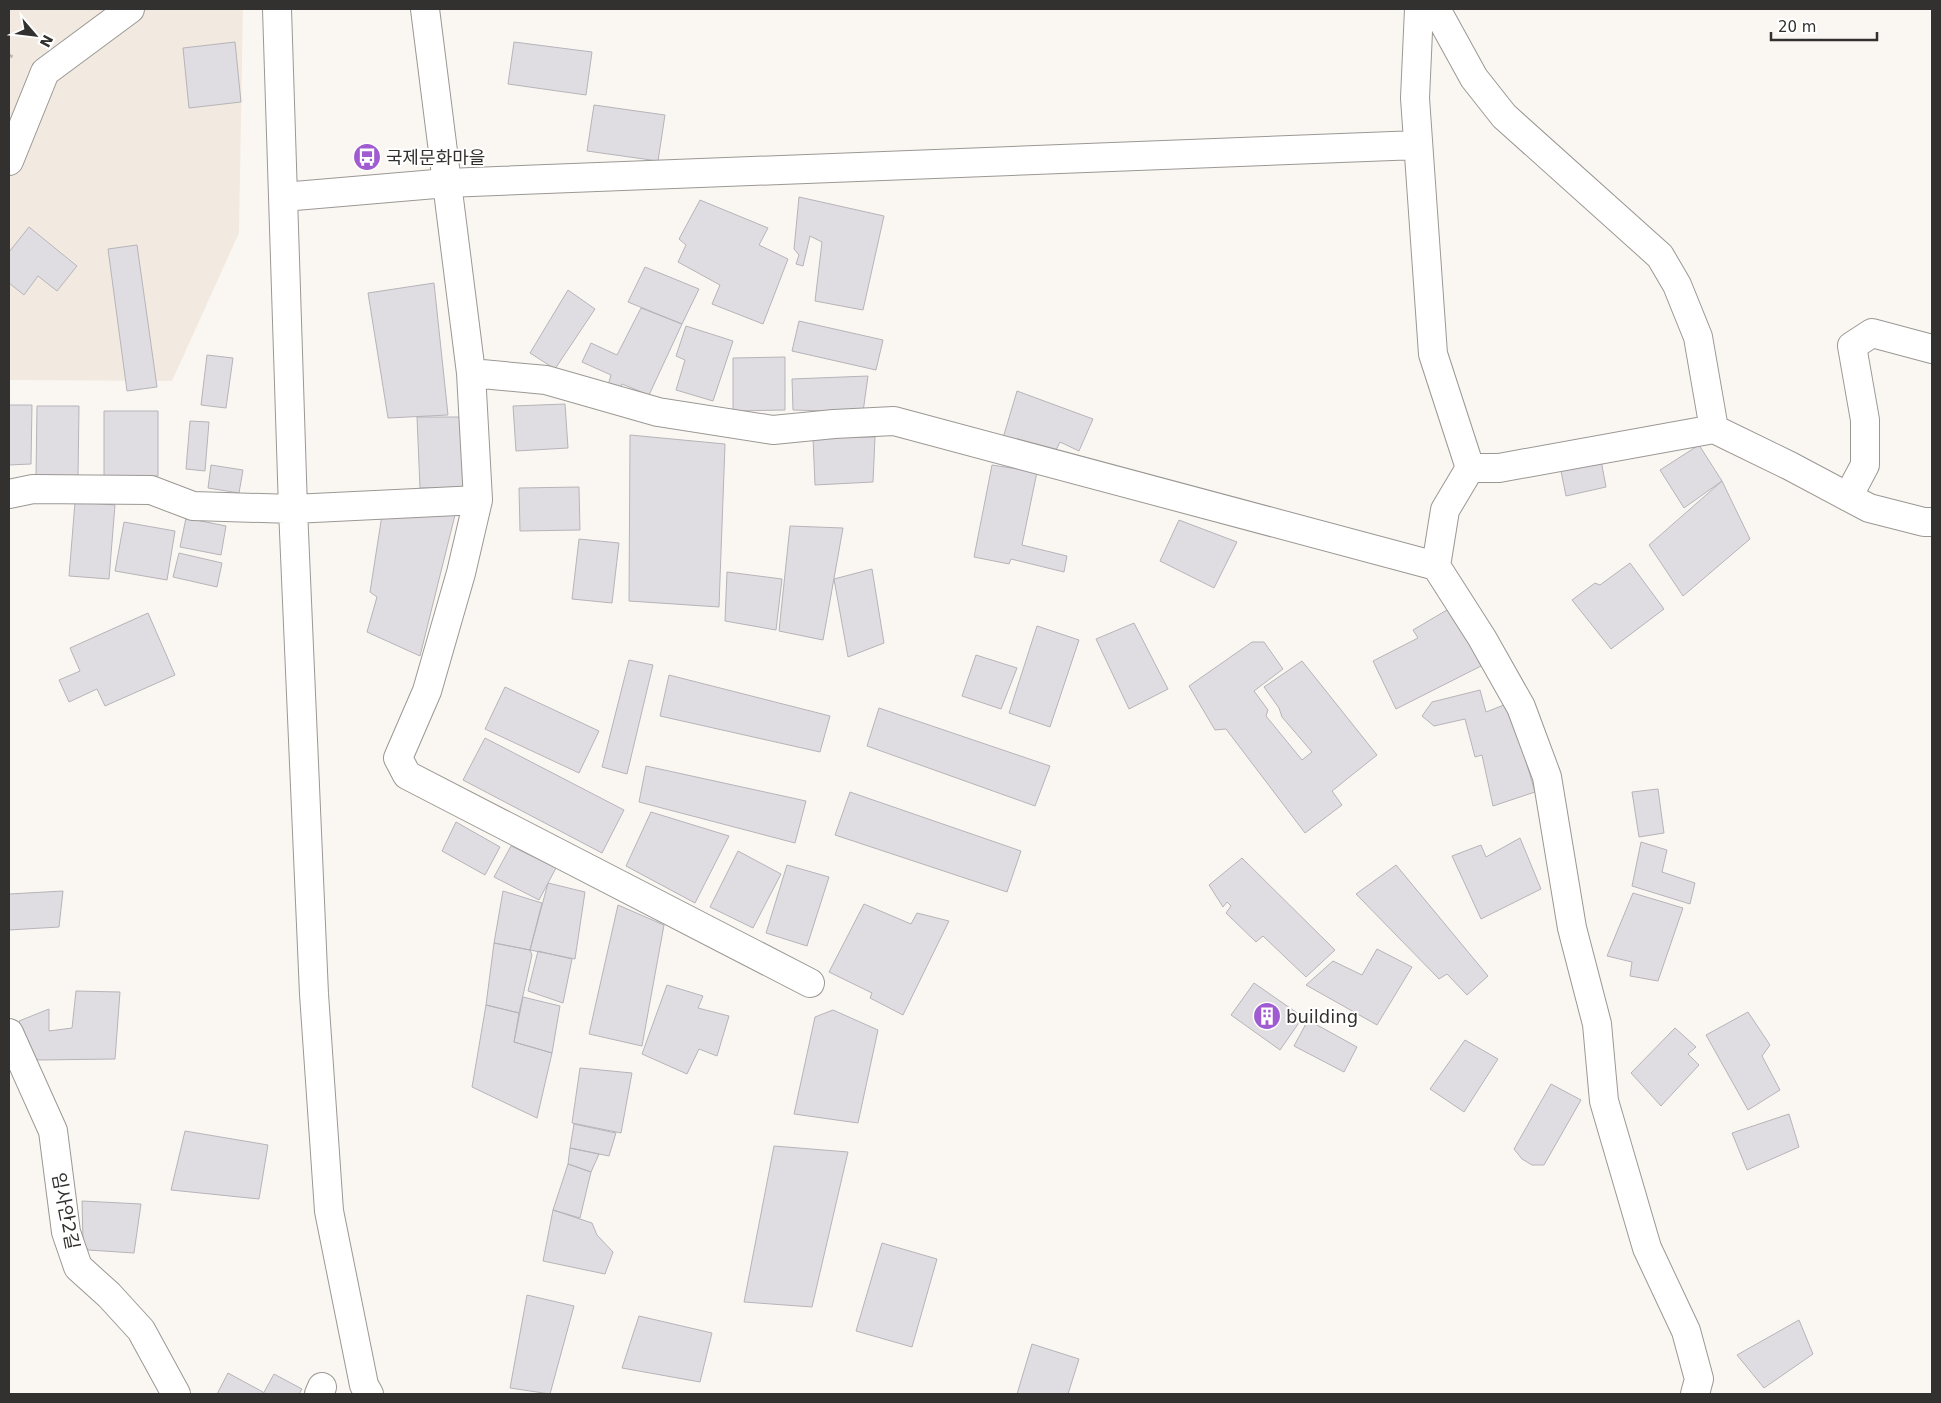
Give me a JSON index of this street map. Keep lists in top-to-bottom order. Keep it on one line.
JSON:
{"streets":{"street":["임사안2길"]},"places":{"bus stop":["국제문화마을"],"building":["building"]},"scale_bar":"20 m","north":"bottom right"}
